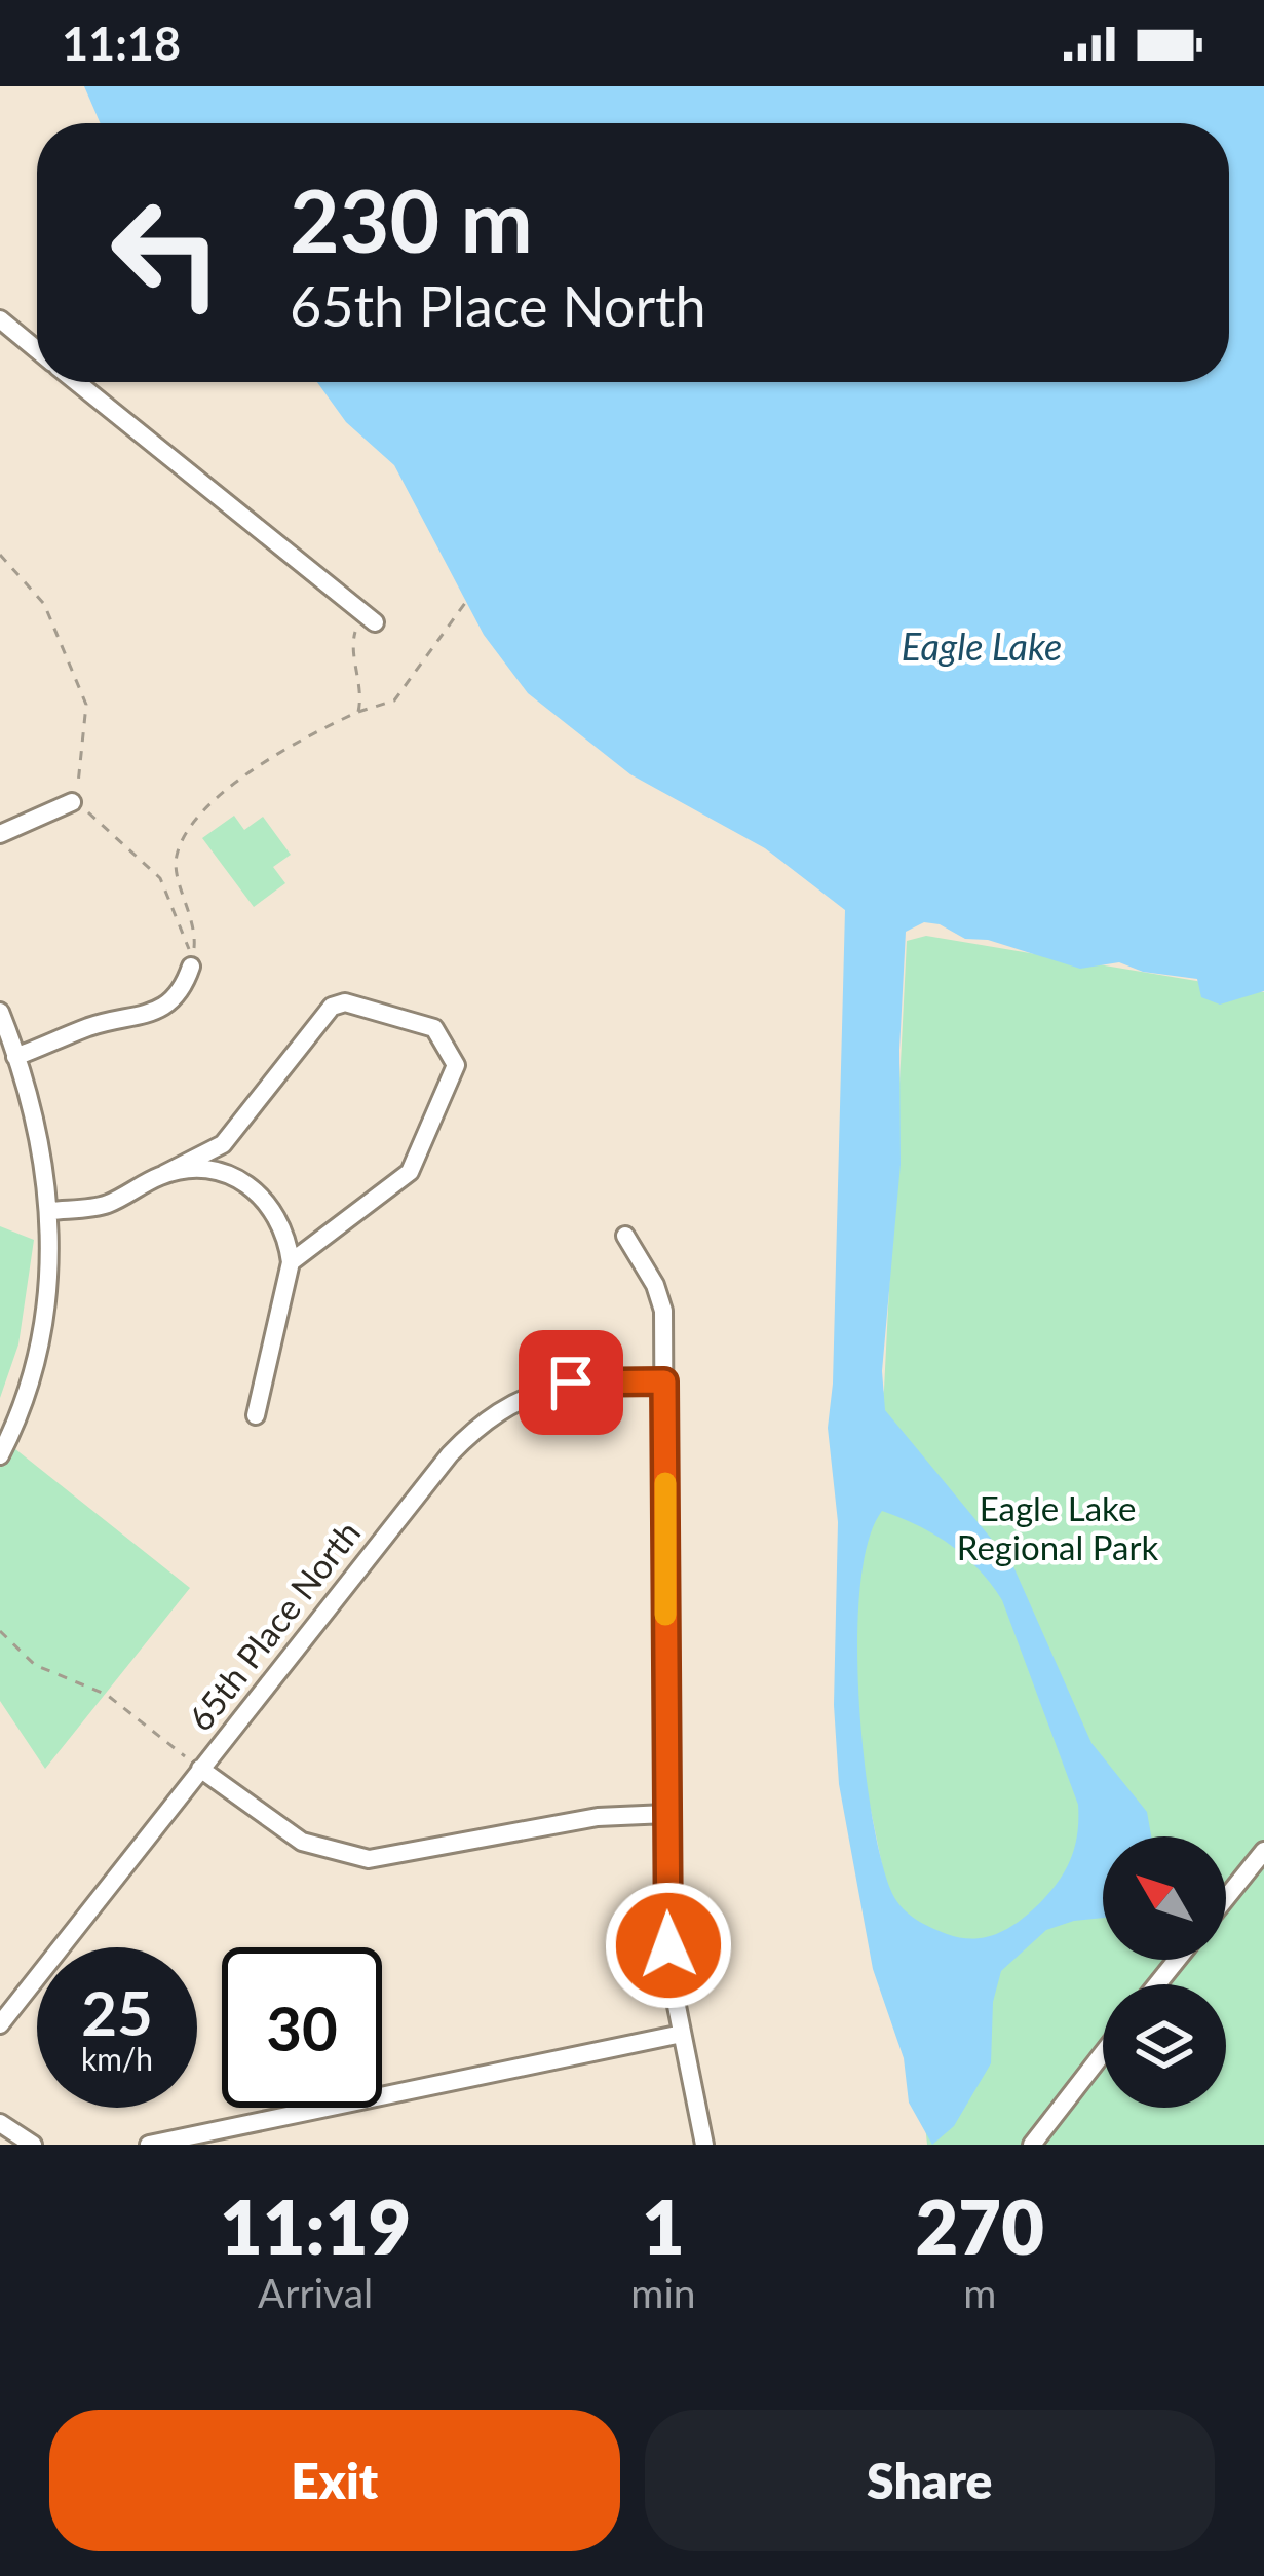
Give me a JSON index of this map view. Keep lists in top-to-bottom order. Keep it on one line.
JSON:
{"streets":{"street":["65th Place North"]},"water":["Eagle Lake"],"parks":["Eagle Lake Regional Park"],"north":"top left","page":{"status":"11:18","turn":["230 m","65th Place North"],"speed":"25 km/h","limit":"30","eta":["11:19","Arrival","1","min","270","m"],"buttons":["Exit","Share"]}}
